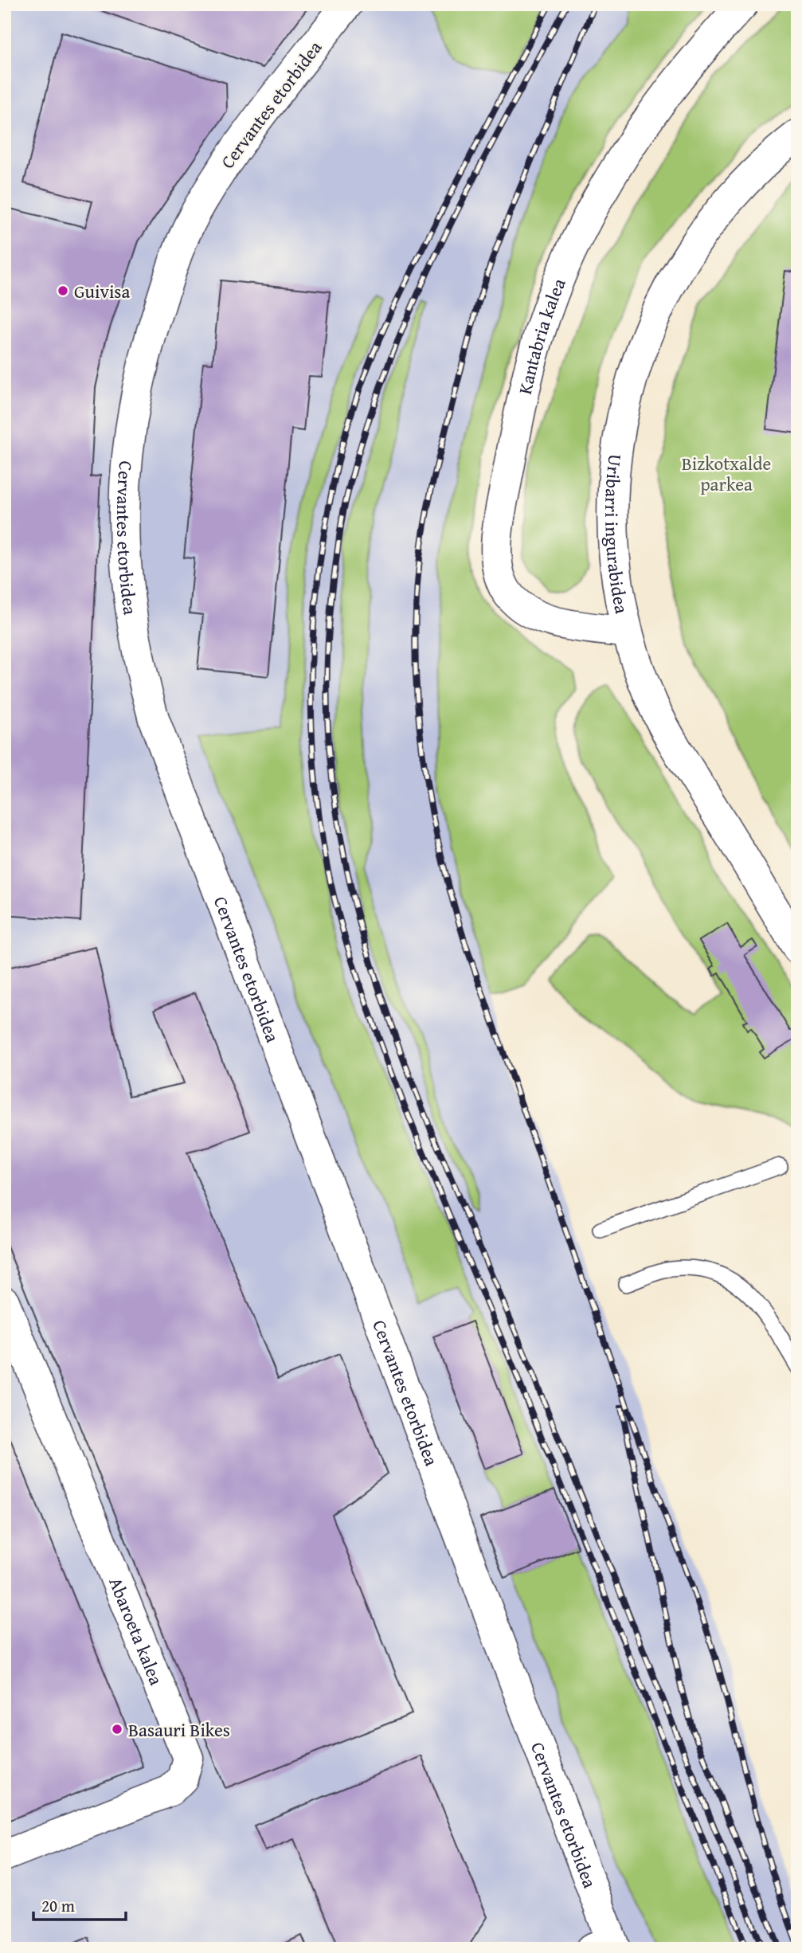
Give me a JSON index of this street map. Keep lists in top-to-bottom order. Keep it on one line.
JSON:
{"streets":{"street":["Cervantes etorbidea","Kantabria kalea","Uribarri ingurabidea","Abaroeta kalea"]},"crossings":[["Kantabria kalea","Uribarri ingurabidea"]],"parks":["Bizkotxalde parkea"],"places":["Guivisa","Basauri Bikes"],"scale_bar":"20 m"}
